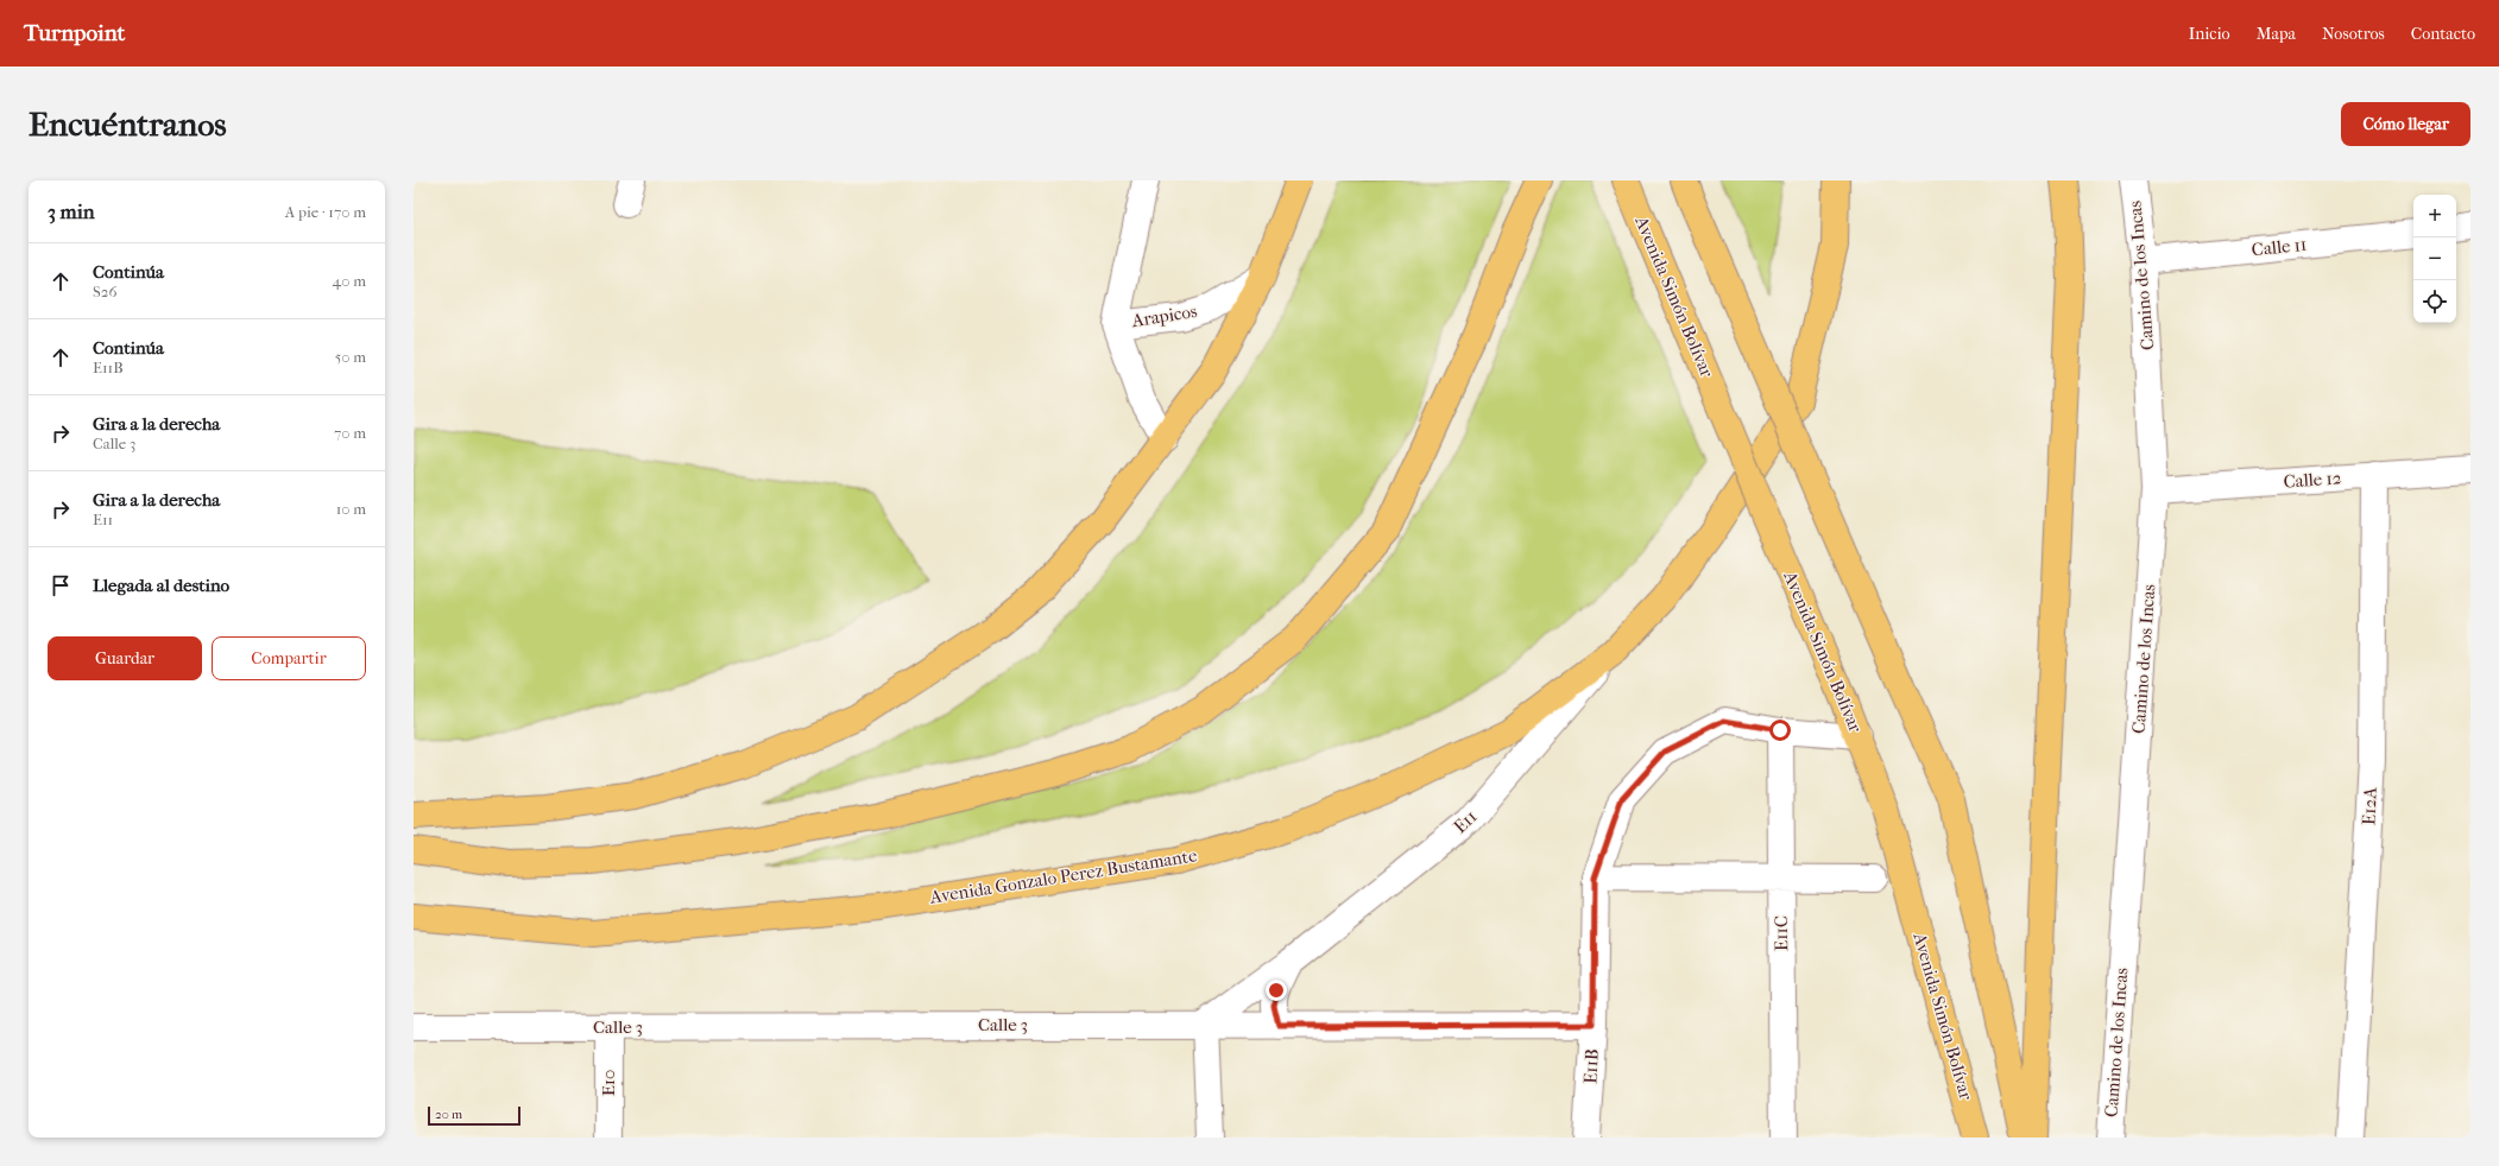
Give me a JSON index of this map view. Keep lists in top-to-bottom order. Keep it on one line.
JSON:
{"streets":{"main road":["Avenida Simón Bolívar","Avenida Gonzalo Perez Bustamante"],"street":["Calle 11","Camino de los Incas","Arapicos","Calle 12","E12A","E11","E11C","Calle 3","E11B","E10"]},"crossings":[["Calle 11","Camino de los Incas"],["Camino de los Incas","Calle 12"],["Calle 12","E12A"],["E11","Avenida Gonzalo Perez Bustamante"],["E11","Calle 3"],["E11C","E11B"],["Calle 3","E11B"],["Calle 3","E10"]],"scale_bar":"20 m","page":{"header":"Turnpoint","nav":["Inicio","Mapa","Nosotros","Contacto"],"buttons":["Cómo llegar",["Guardar","Compartir"]],"title":"Encuéntranos","heading":["3 min","A pie · 170 m"],"map_buttons":["+","−"],"list":[["Continúa","S26","40 m"],["Continúa","E11B","50 m"],["Gira a la derecha","Calle 3","70 m"],["Gira a la derecha","E11","10 m"],"Llegada al destino"],"scale":"20 m"}}
